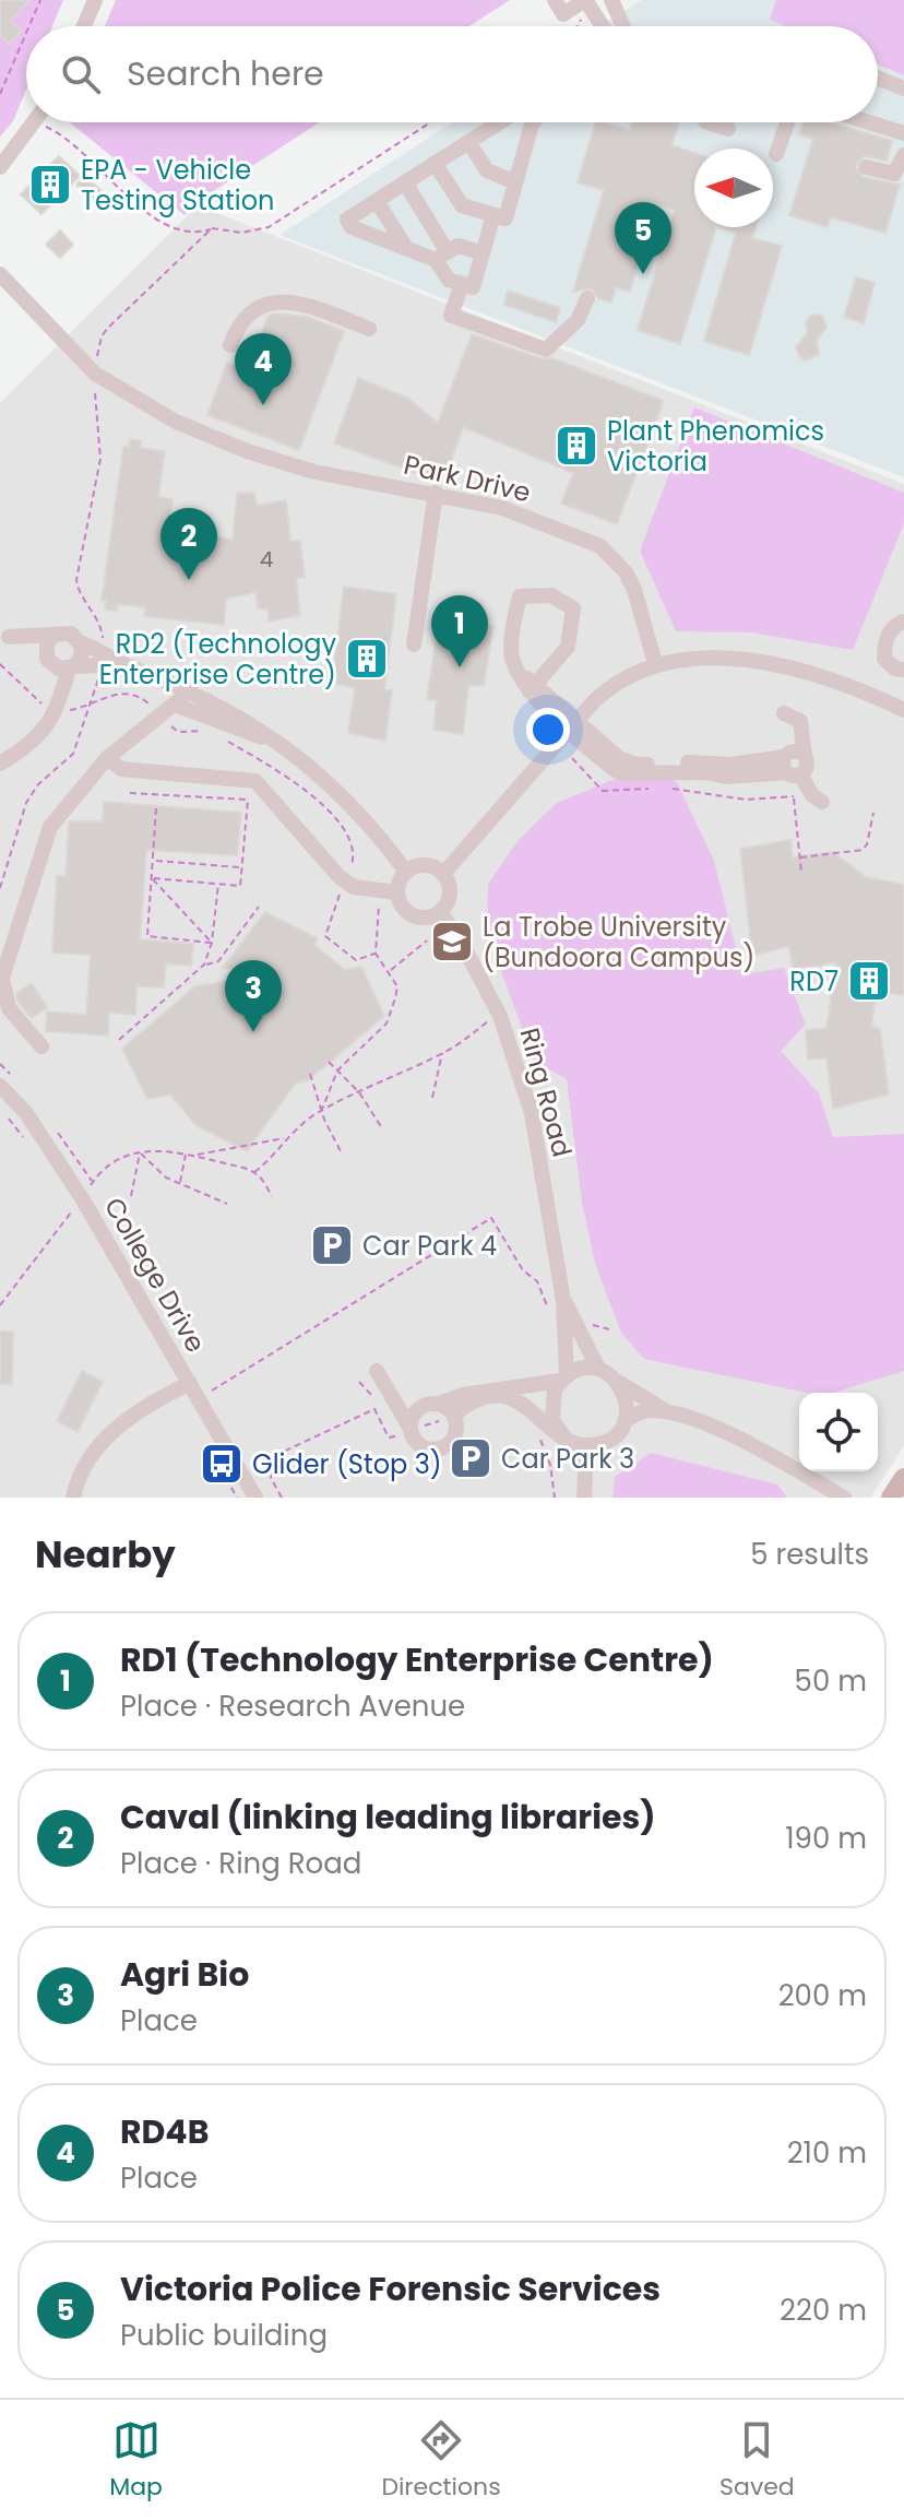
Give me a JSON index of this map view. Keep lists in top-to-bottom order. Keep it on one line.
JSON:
{"streets":{"street":["Park Drive","Ring Road","College Drive"]},"places":{"building":["EPA - Vehicle Testing Station","Plant Phenomics Victoria","RD2 (Technology Enterprise Centre)","RD7"],"school or university":["La Trobe University (Bundoora Campus)"],"parking":["Car Park 4","Car Park 3"],"bus stop":["Glider (Stop 3)"]},"house_numbers":["4"],"north":"left","page":{"search":"Search here","pins":["5","4","2","1","3"],"heading":["Nearby","5 results"],"list":[{"mark":"1","name":"RD1 (Technology Enterprise Centre)","note":"Place · Research Avenue","value":"50 m"},{"mark":"2","name":"Caval (linking leading libraries)","note":"Place · Ring Road","value":"190 m"},{"mark":"3","name":"Agri Bio","note":"Place","value":"200 m"},{"mark":"4","name":"RD4B","note":"Place","value":"210 m"},{"mark":"5","name":"Victoria Police Forensic Services","note":"Public building","value":"220 m"}],"nav":["Map","Directions","Saved"]}}
